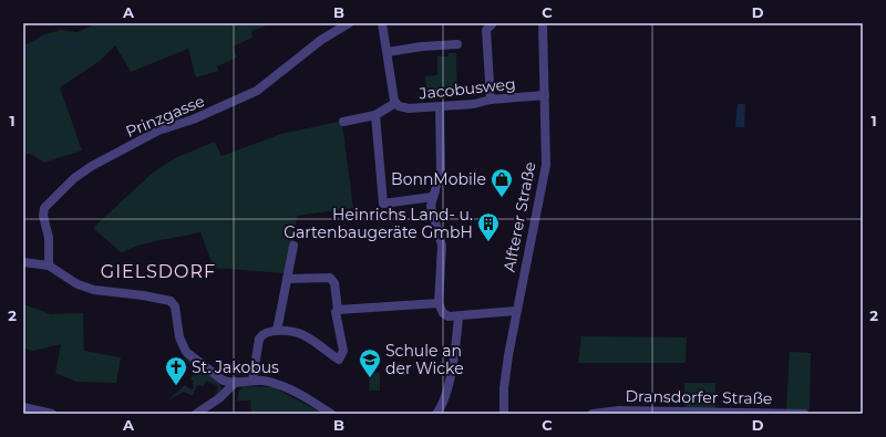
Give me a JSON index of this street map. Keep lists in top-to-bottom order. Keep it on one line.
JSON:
{"streets":{"street":["Jacobusweg","Prinzgasse","Alfterer Straße","Dransdorfer Straße"]},"crossings":[["Jacobusweg","Alfterer Straße"]],"districts":["GIELSDORF"],"places":{"shop":["BonnMobile"],"building":["Heinrichs Land- u. Gartenbaugeräte GmbH"],"school or university":["Schule an der Wicke"],"church":["St. Jakobus"]},"grid":{"columns":["A","B","C","D"],"rows":["1","2"]}}
